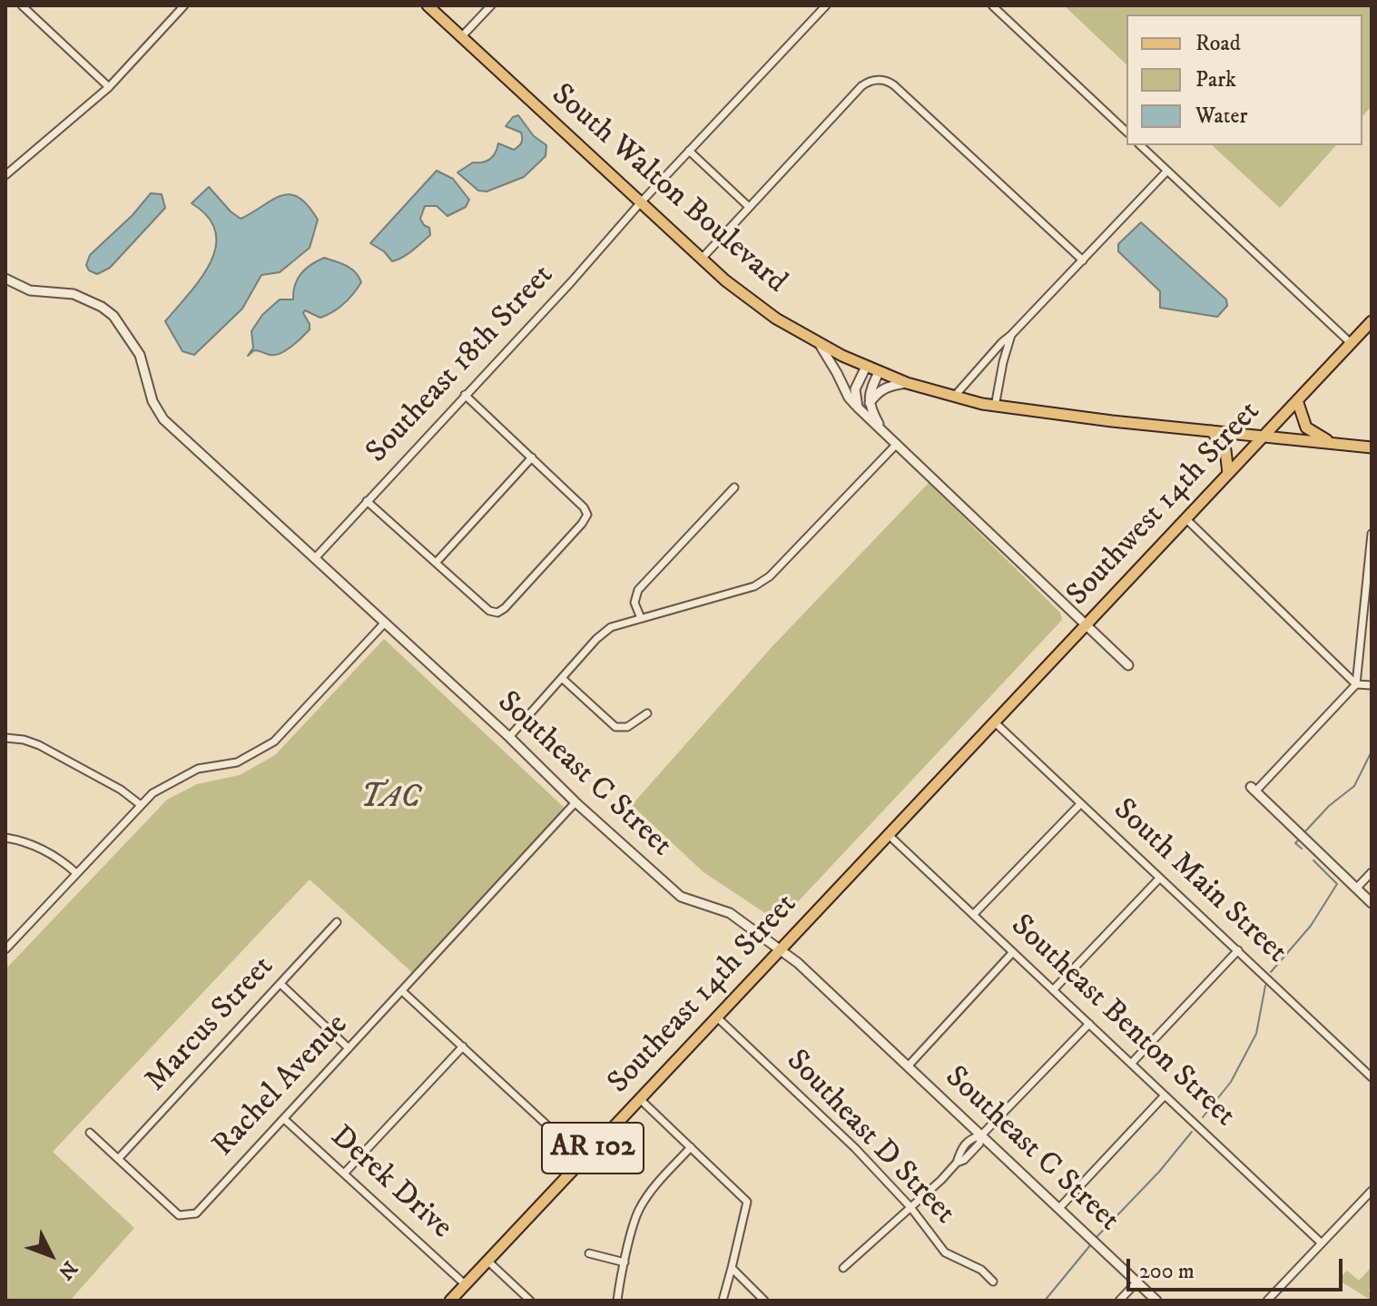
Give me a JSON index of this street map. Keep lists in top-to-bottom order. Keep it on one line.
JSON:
{"streets":{"main road":["South Walton Boulevard","Southwest 14th Street","Southeast 14th Street","AR 102"],"street":["Southeast 18th Street","Southeast C Street","South Main Street","Southeast Benton Street","Marcus Street","Rachel Avenue","Southeast D Street","Derek Drive"]},"crossings":[["South Walton Boulevard","Southeast 18th Street"],["South Walton Boulevard","Southwest 14th Street"],["Southeast 18th Street","Southeast C Street"],["Southwest 14th Street","South Main Street"],["Southwest 14th Street","Southeast 14th Street"],["Southeast C Street","Southeast 14th Street"],["Southeast C Street","Rachel Avenue"],["South Main Street","Southeast 14th Street"],["Southeast 14th Street","Southeast Benton Street"],["Southeast 14th Street","Southeast D Street"],["Southeast 14th Street","Derek Drive"],["Marcus Street","Rachel Avenue"],["Rachel Avenue","Derek Drive"]],"parks":["TAC"],"legend":["Road","Park","Water"],"scale_bar":"200 m","north":"bottom right"}
